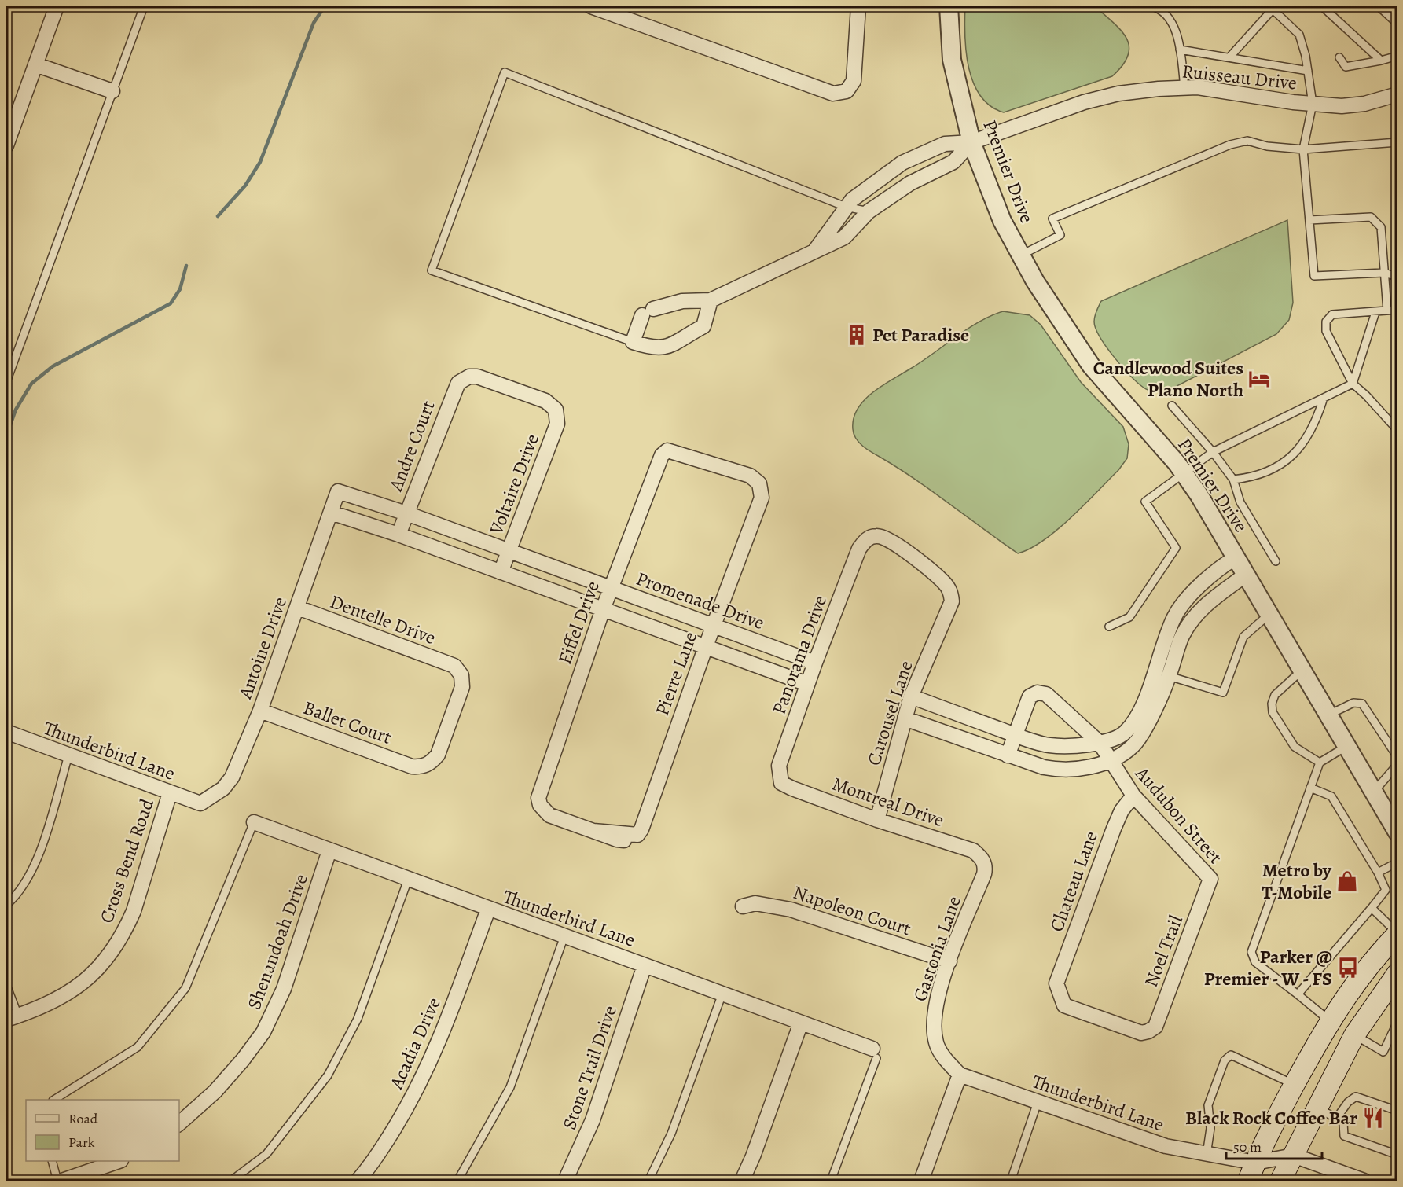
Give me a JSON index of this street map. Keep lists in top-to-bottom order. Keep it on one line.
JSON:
{"streets":{"street":["Ruisseau Drive","Premier Drive","Andre Court","Voltaire Drive","Promenade Drive","Dentelle Drive","Eiffel Drive","Antoine Drive","Panorama Drive","Pierre Lane","Carousel Lane","Ballet Court","Thunderbird Lane","Montreal Drive","Audubon Street","Cross Bend Road","Chateau Lane","Napoleon Court","Shenandoah Drive","Gastonia Lane","Noel Trail","Acadia Drive","Stone Trail Drive"]},"crossings":[["Ruisseau Drive","Premier Drive"],["Andre Court","Voltaire Drive"],["Andre Court","Promenade Drive"],["Voltaire Drive","Promenade Drive"],["Promenade Drive","Eiffel Drive"],["Promenade Drive","Antoine Drive"],["Promenade Drive","Panorama Drive"],["Promenade Drive","Pierre Lane"],["Dentelle Drive","Antoine Drive"],["Dentelle Drive","Ballet Court"],["Eiffel Drive","Pierre Lane"],["Antoine Drive","Ballet Court"],["Antoine Drive","Thunderbird Lane"],["Panorama Drive","Carousel Lane"],["Panorama Drive","Montreal Drive"],["Carousel Lane","Montreal Drive"],["Thunderbird Lane","Cross Bend Road"],["Thunderbird Lane","Shenandoah Drive"],["Thunderbird Lane","Gastonia Lane"],["Thunderbird Lane","Acadia Drive"],["Thunderbird Lane","Stone Trail Drive"],["Montreal Drive","Gastonia Lane"],["Audubon Street","Chateau Lane"],["Audubon Street","Noel Trail"],["Chateau Lane","Noel Trail"],["Napoleon Court","Gastonia Lane"]],"places":{"building":["Pet Paradise"],"hotel":["Candlewood Suites Plano North"],"shop":["Metro by T-Mobile"],"bus stop":["Parker @ Premier - W - FS"],"restaurant":["Black Rock Coffee Bar"]},"legend":["Road","Park"],"scale_bar":"50 m"}
